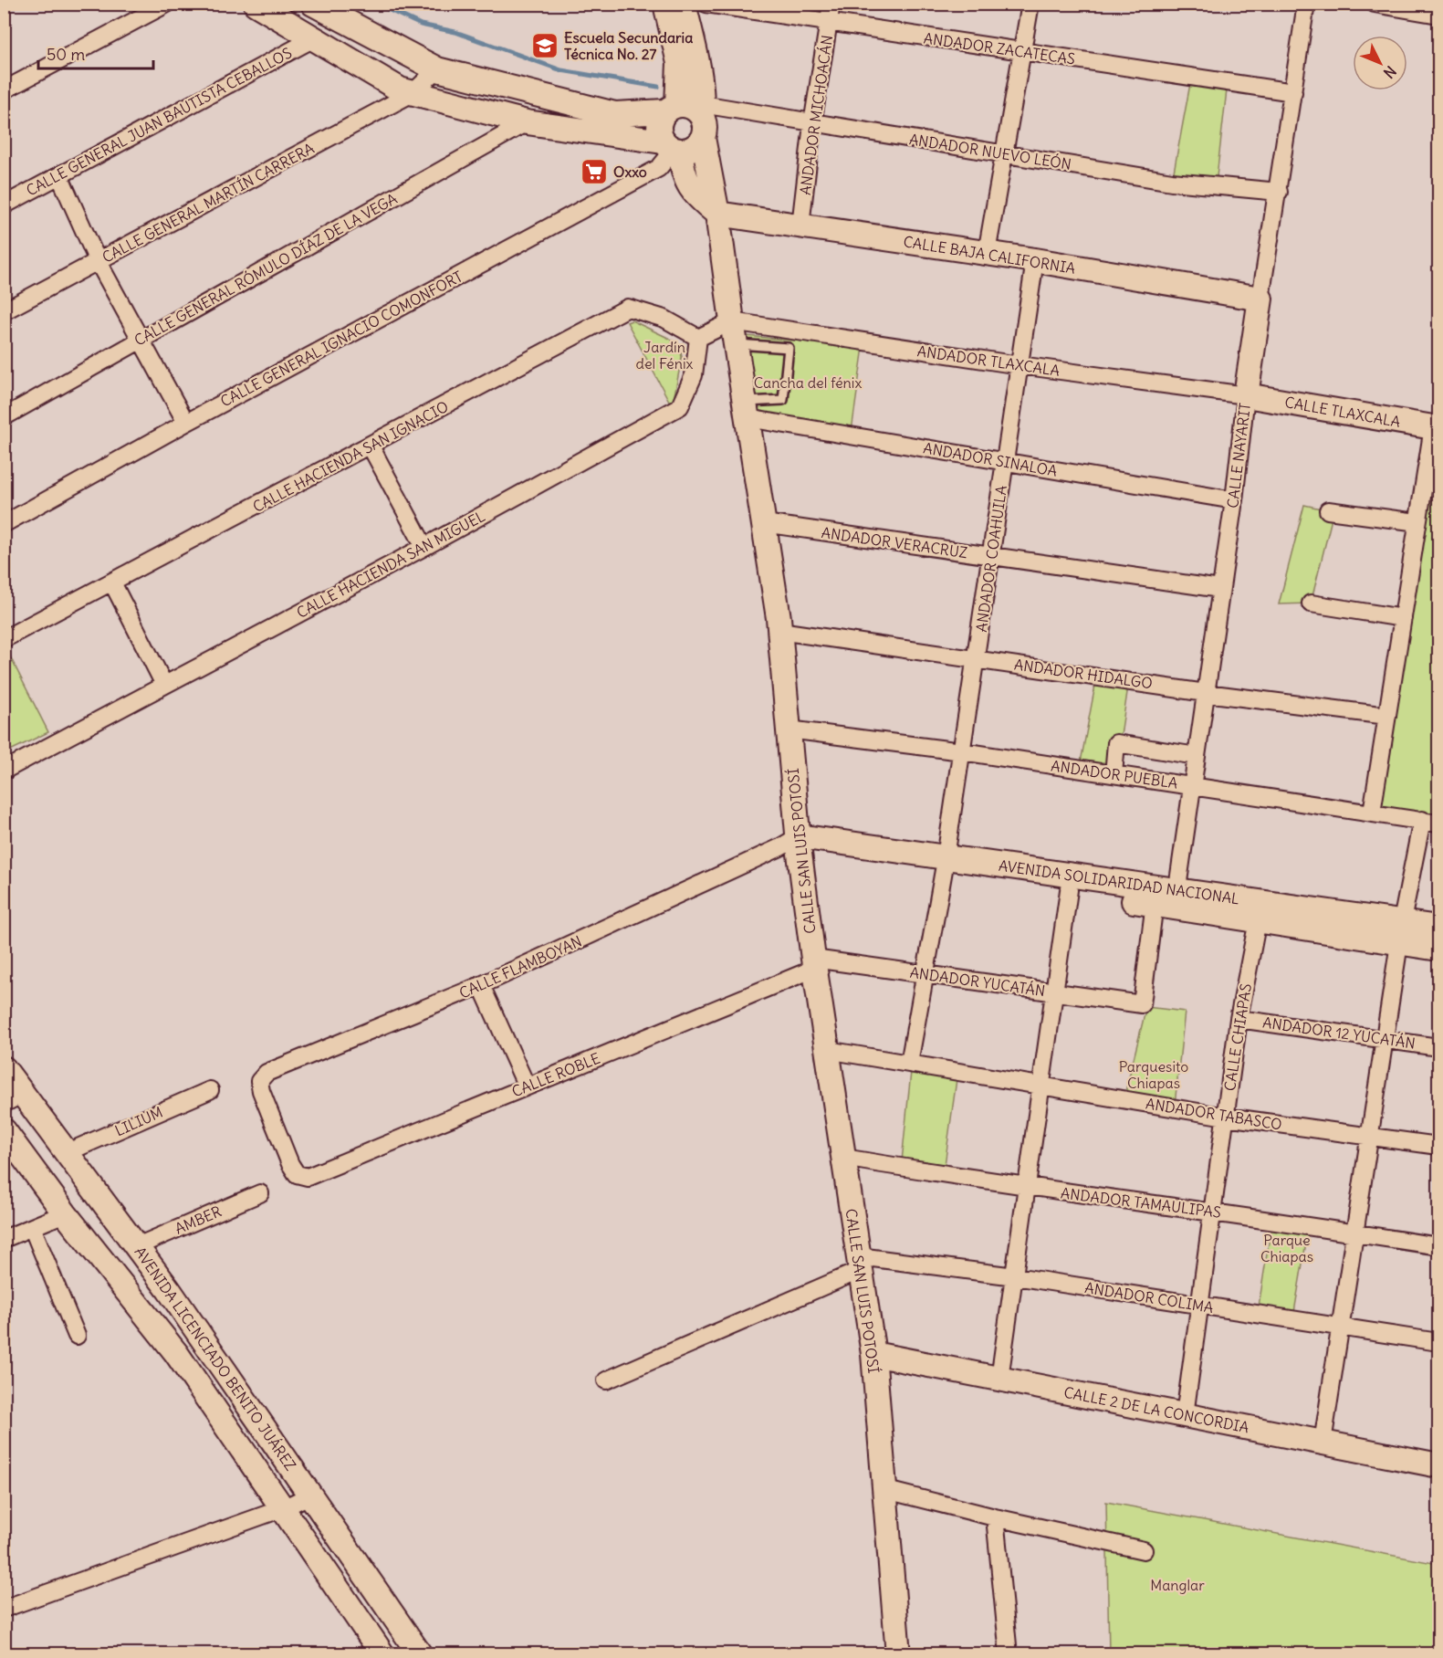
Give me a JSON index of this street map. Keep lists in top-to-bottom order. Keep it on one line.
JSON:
{"streets":{"main road":["CALLE BAJA CALIFORNIA","CALLE TLAXCALA","CALLE NAYARIT","CALLE SAN LUIS POTOSÍ","AVENIDA SOLIDARIDAD NACIONAL","AVENIDA LICENCIADO BENITO JUÁREZ","CALLE 2 DE LA CONCORDIA"],"street":["ANDADOR ZACATECAS","ANDADOR MICHOACÁN","CALLE GENERAL JUAN BAUTISTA CEBALLOS","ANDADOR NUEVO LEÓN","CALLE GENERAL MARTÍN CARRERA","CALLE GENERAL RÓMULO DÍAZ DE LA VEGA","CALLE GENERAL IGNACIO COMONFORT","ANDADOR TLAXCALA","CALLE HACIENDA SAN IGNACIO","ANDADOR SINALOA","ANDADOR VERACRUZ","ANDADOR COAHUILA","CALLE HACIENDA SAN MIGUEL","ANDADOR HIDALGO","ANDADOR PUEBLA","CALLE FLAMBOYAN","ANDADOR YUCATÁN","ANDADOR 12 YUCATÁN","CALLE CHIAPAS","CALLE ROBLE","ANDADOR TABASCO","LILIUM","ANDADOR TAMAULIPAS","AMBER","ANDADOR COLIMA"]},"crossings":[["ANDADOR ZACATECAS","ANDADOR MICHOACÁN"],["ANDADOR ZACATECAS","CALLE NAYARIT"],["ANDADOR MICHOACÁN","ANDADOR NUEVO LEÓN"],["ANDADOR MICHOACÁN","CALLE BAJA CALIFORNIA"],["ANDADOR NUEVO LEÓN","CALLE GENERAL IGNACIO COMONFORT"],["ANDADOR NUEVO LEÓN","CALLE NAYARIT"],["ANDADOR NUEVO LEÓN","CALLE SAN LUIS POTOSÍ"],["CALLE BAJA CALIFORNIA","CALLE NAYARIT"],["CALLE BAJA CALIFORNIA","ANDADOR COAHUILA"],["CALLE BAJA CALIFORNIA","CALLE SAN LUIS POTOSÍ"],["CALLE GENERAL IGNACIO COMONFORT","CALLE SAN LUIS POTOSÍ"],["ANDADOR TLAXCALA","CALLE TLAXCALA"],["ANDADOR TLAXCALA","CALLE NAYARIT"],["ANDADOR TLAXCALA","ANDADOR COAHUILA"],["ANDADOR TLAXCALA","CALLE SAN LUIS POTOSÍ"],["CALLE TLAXCALA","CALLE NAYARIT"],["CALLE NAYARIT","ANDADOR SINALOA"],["CALLE NAYARIT","ANDADOR VERACRUZ"],["CALLE NAYARIT","ANDADOR HIDALGO"],["CALLE NAYARIT","ANDADOR PUEBLA"],["CALLE NAYARIT","AVENIDA SOLIDARIDAD NACIONAL"],["CALLE NAYARIT","ANDADOR YUCATÁN"],["CALLE HACIENDA SAN IGNACIO","CALLE HACIENDA SAN MIGUEL"],["ANDADOR SINALOA","ANDADOR COAHUILA"],["ANDADOR SINALOA","CALLE SAN LUIS POTOSÍ"],["ANDADOR VERACRUZ","ANDADOR COAHUILA"],["ANDADOR VERACRUZ","CALLE SAN LUIS POTOSÍ"],["ANDADOR COAHUILA","ANDADOR HIDALGO"],["ANDADOR COAHUILA","ANDADOR PUEBLA"],["ANDADOR COAHUILA","AVENIDA SOLIDARIDAD NACIONAL"],["ANDADOR COAHUILA","ANDADOR YUCATÁN"],["ANDADOR COAHUILA","ANDADOR TABASCO"],["ANDADOR HIDALGO","CALLE SAN LUIS POTOSÍ"],["ANDADOR PUEBLA","CALLE SAN LUIS POTOSÍ"],["CALLE SAN LUIS POTOSÍ","AVENIDA SOLIDARIDAD NACIONAL"],["CALLE SAN LUIS POTOSÍ","CALLE FLAMBOYAN"],["CALLE SAN LUIS POTOSÍ","ANDADOR YUCATÁN"],["CALLE SAN LUIS POTOSÍ","CALLE ROBLE"],["CALLE SAN LUIS POTOSÍ","ANDADOR TABASCO"],["CALLE SAN LUIS POTOSÍ","ANDADOR TAMAULIPAS"],["CALLE SAN LUIS POTOSÍ","ANDADOR COLIMA"],["CALLE SAN LUIS POTOSÍ","CALLE 2 DE LA CONCORDIA"],["AVENIDA SOLIDARIDAD NACIONAL","CALLE FLAMBOYAN"],["AVENIDA SOLIDARIDAD NACIONAL","CALLE CHIAPAS"],["CALLE FLAMBOYAN","CALLE ROBLE"],["ANDADOR YUCATÁN","CALLE ROBLE"],["ANDADOR 12 YUCATÁN","CALLE CHIAPAS"],["CALLE CHIAPAS","ANDADOR TABASCO"],["CALLE CHIAPAS","ANDADOR TAMAULIPAS"],["CALLE CHIAPAS","ANDADOR COLIMA"],["CALLE CHIAPAS","CALLE 2 DE LA CONCORDIA"],["LILIUM","AVENIDA LICENCIADO BENITO JUÁREZ"],["AMBER","AVENIDA LICENCIADO BENITO JUÁREZ"]],"parks":["Jardín del Fénix","Cancha del fénix","Parquesito Chiapas","Parque Chiapas","Manglar"],"places":{"school or university":["Escuela Secundaria Técnica No. 27"],"supermarket":["Oxxo"]},"scale_bar":"50 m","north":"bottom right"}
